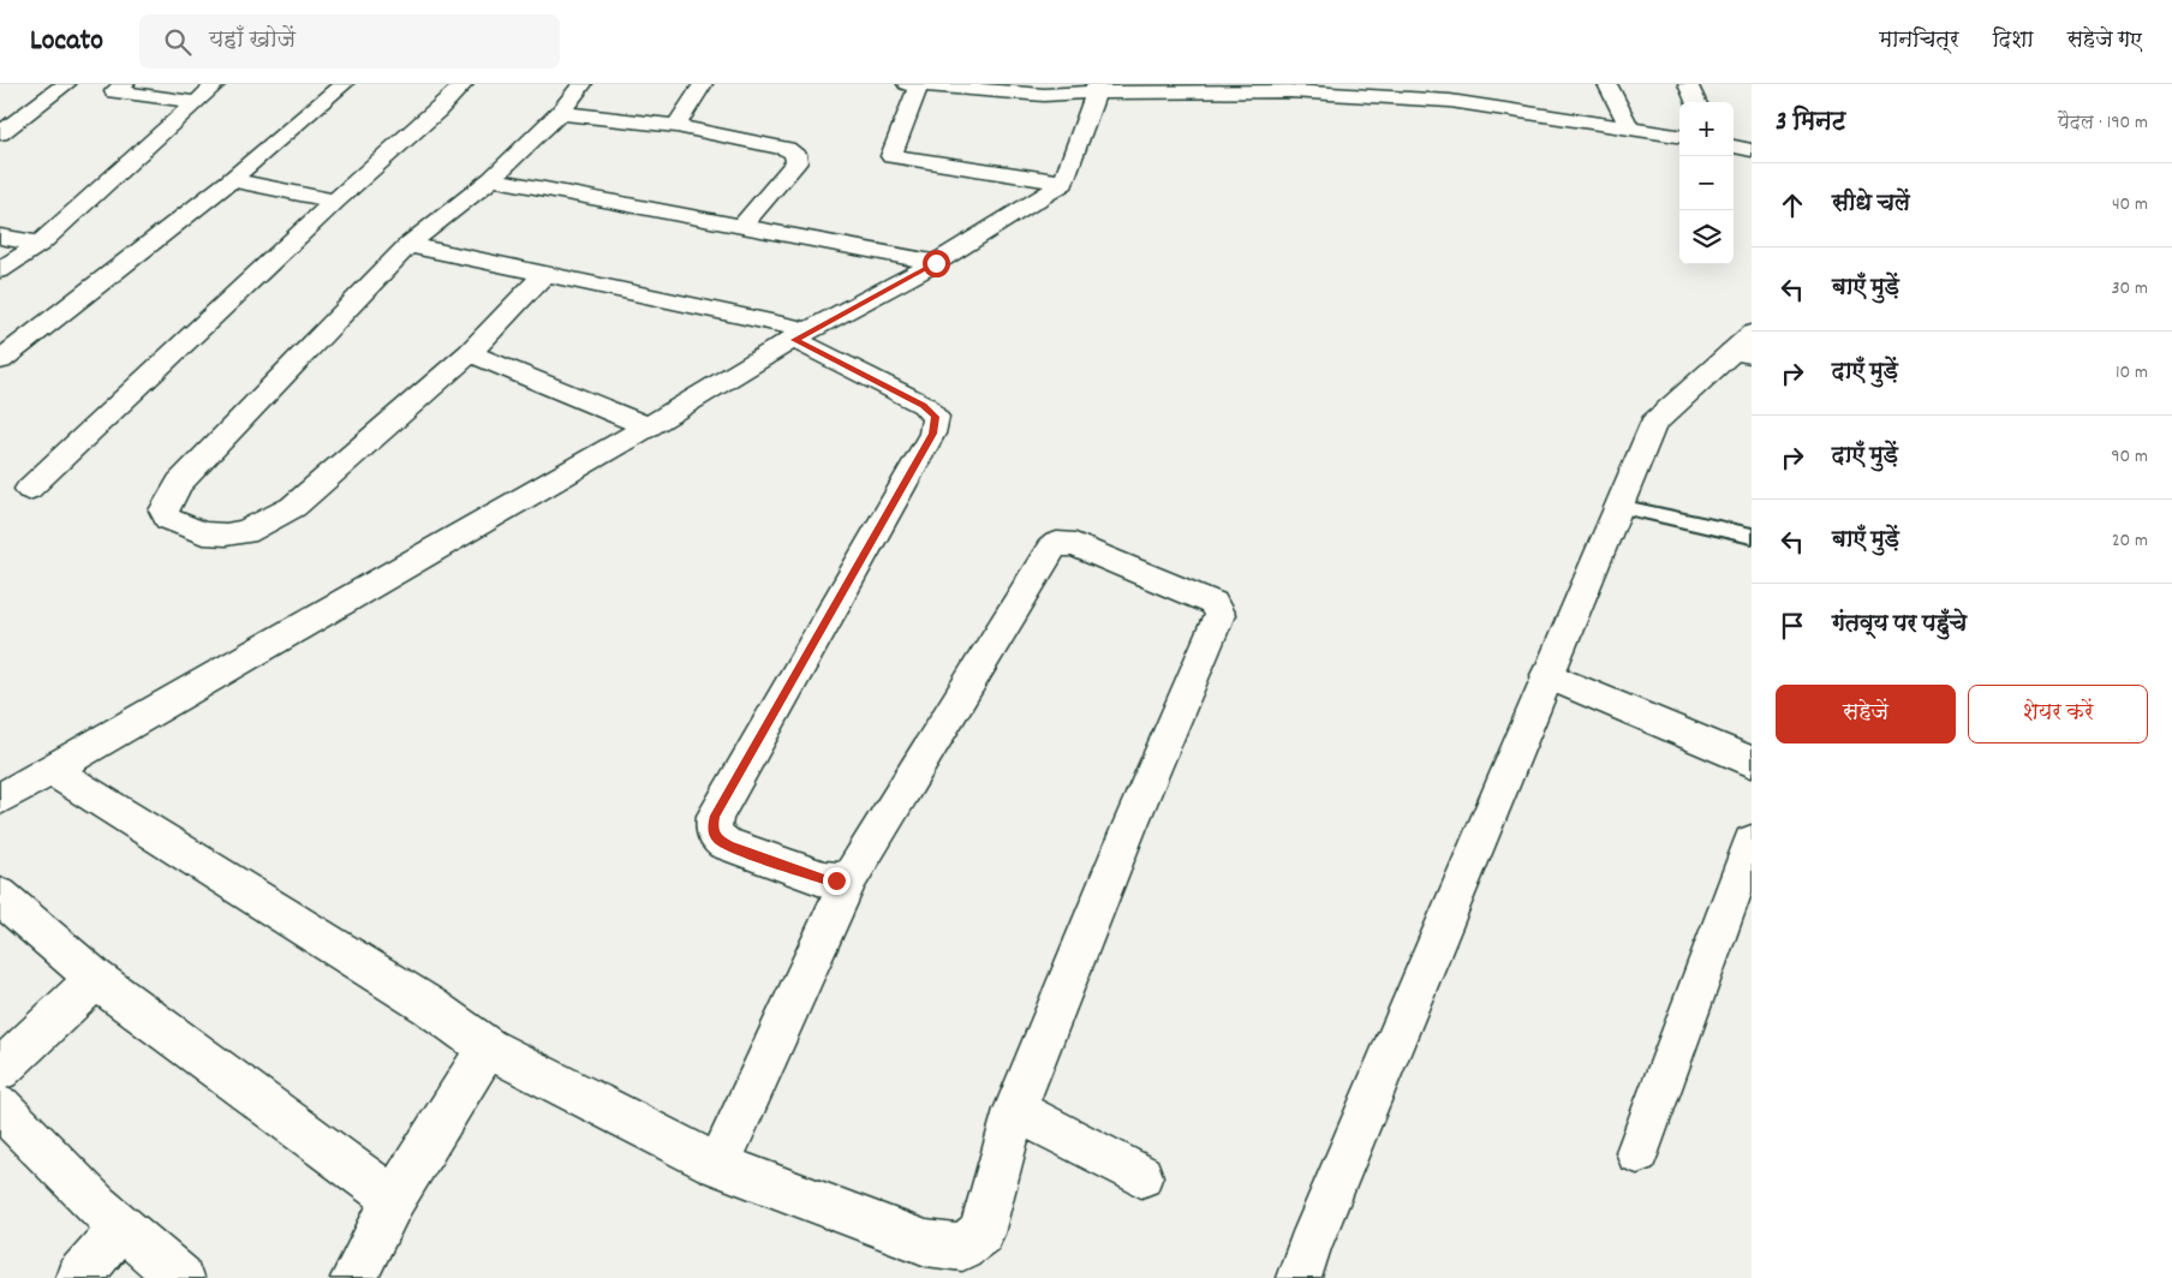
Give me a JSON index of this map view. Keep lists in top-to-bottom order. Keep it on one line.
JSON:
{"page":{"header":"Locato","search":"यहाँ खोजें","nav":["मानचित्र","दिशा","सहेजे गए"],"heading":["3 मिनट","पैदल · 190 m"],"map_buttons":["+","−"],"list":[["सीधे चलें","40 m"],["बाएँ मुड़ें","30 m"],["दाएँ मुड़ें","10 m"],["दाएँ मुड़ें","90 m"],["बाएँ मुड़ें","20 m"],"गंतव्य पर पहुँचे"],"buttons":["सहेजें","शेयर करें"]}}
